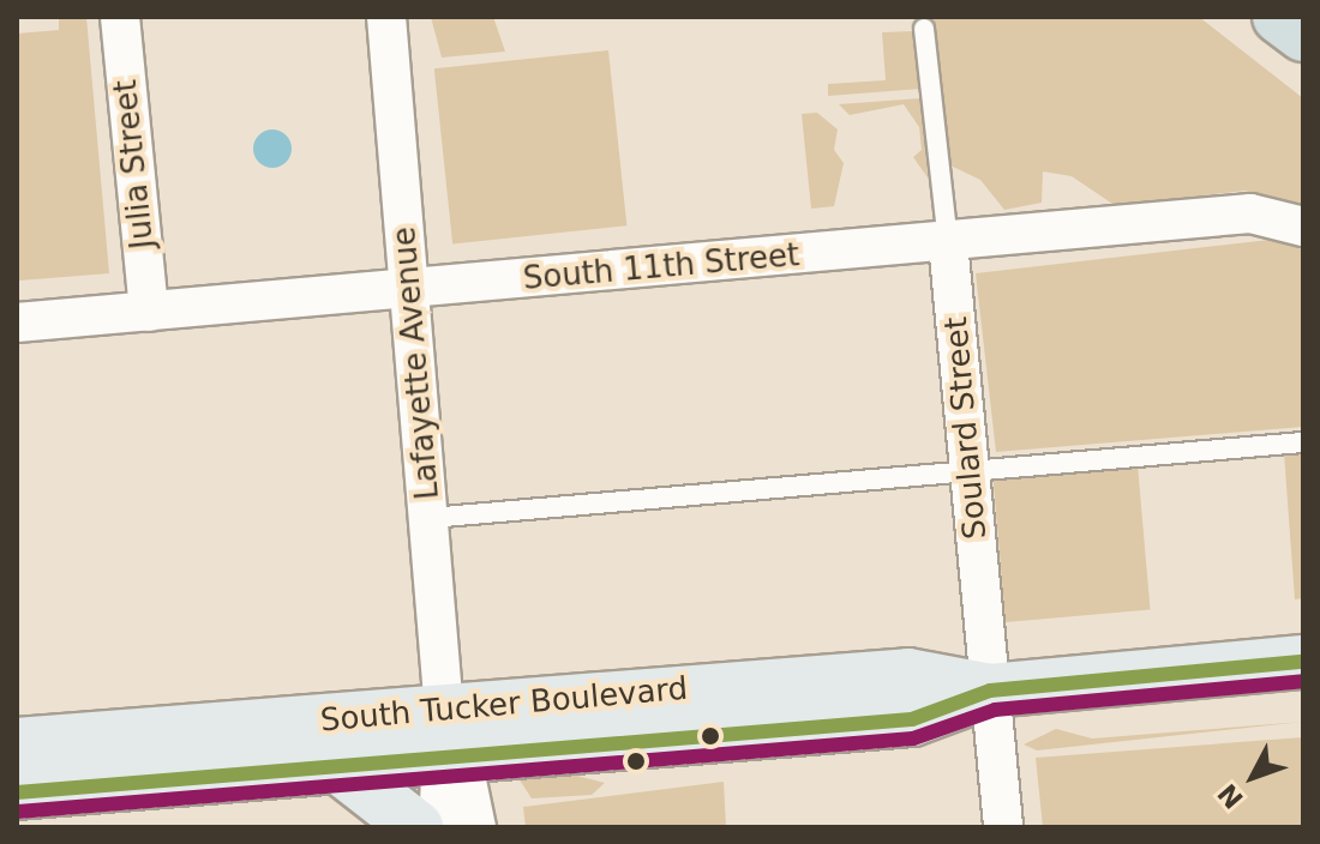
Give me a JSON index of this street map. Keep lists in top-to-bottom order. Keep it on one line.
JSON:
{"streets":{"main road":["South Tucker Boulevard"],"street":["Julia Street","South 11th Street","Lafayette Avenue","Soulard Street"]},"crossings":[["Julia Street","South 11th Street"],["South 11th Street","Lafayette Avenue"],["South 11th Street","Soulard Street"],["Lafayette Avenue","South Tucker Boulevard"],["Soulard Street","South Tucker Boulevard"]],"north":"bottom left"}
